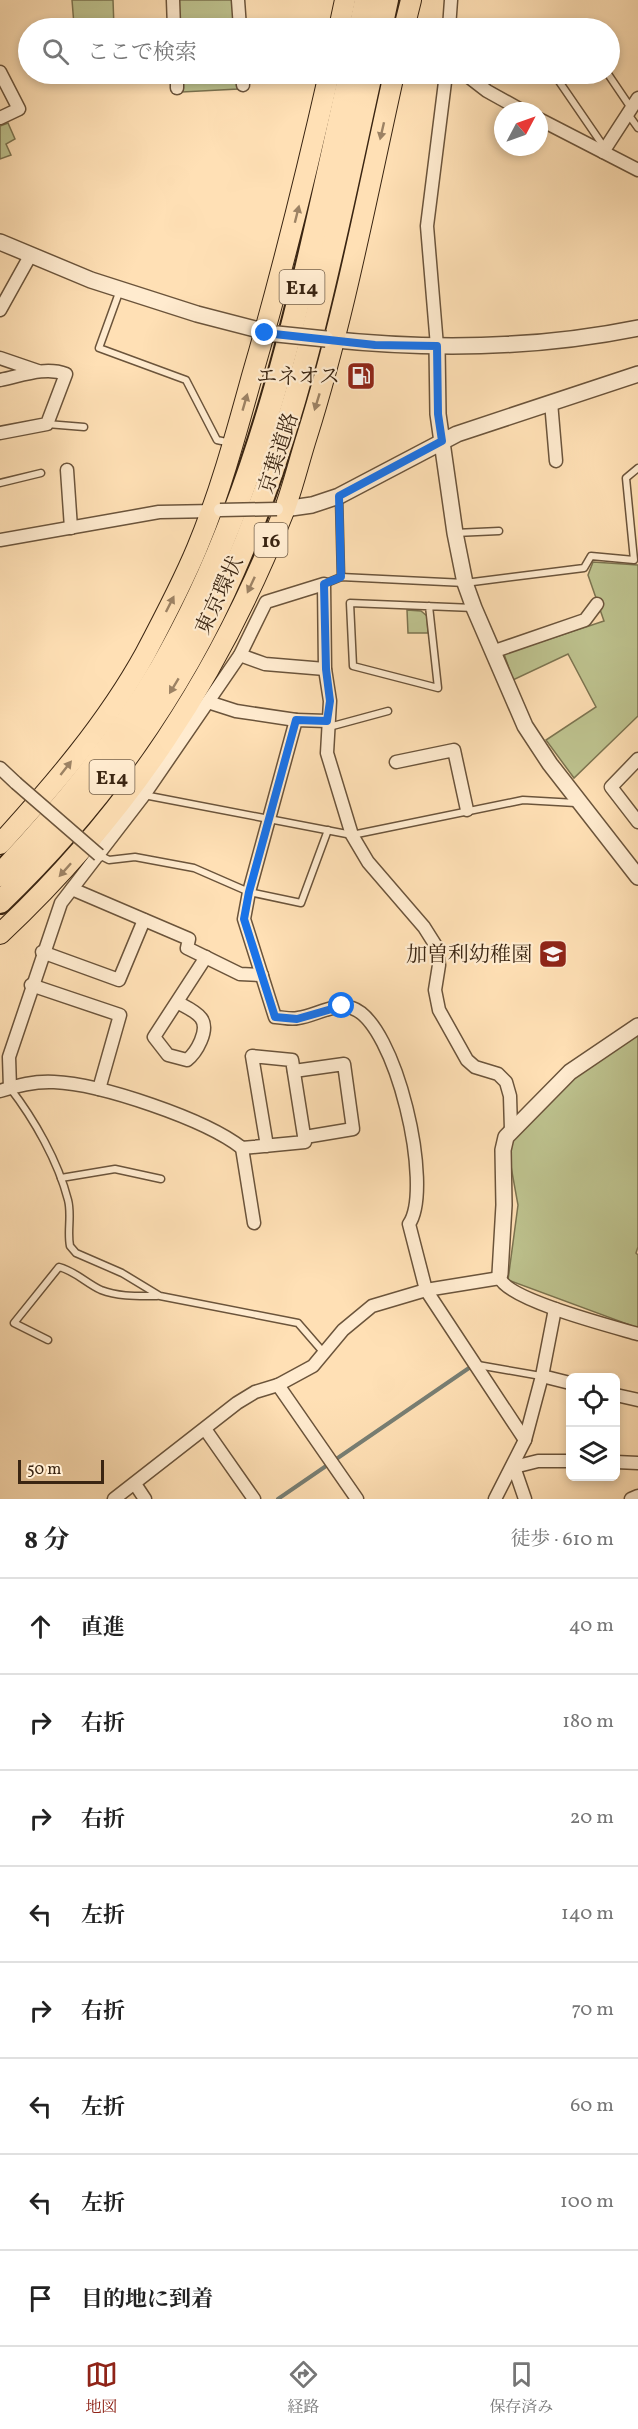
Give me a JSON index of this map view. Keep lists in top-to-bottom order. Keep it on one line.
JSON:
{"streets":{"highway":["E14","京葉道路","16","東京環状"]},"places":{"fuel station":["エネオス"],"school or university":["加曽利幼稚園"]},"scale_bar":"50 m","north":"top right","page":{"search":"ここで検索","scale":"50 m","heading":["8 分","徒歩 · 610 m"],"list":[["直進","40 m"],["右折","180 m"],["右折","20 m"],["左折","140 m"],["右折","70 m"],["左折","60 m"],["左折","100 m"],"目的地に到着"],"nav":["地図","経路","保存済み"]}}
